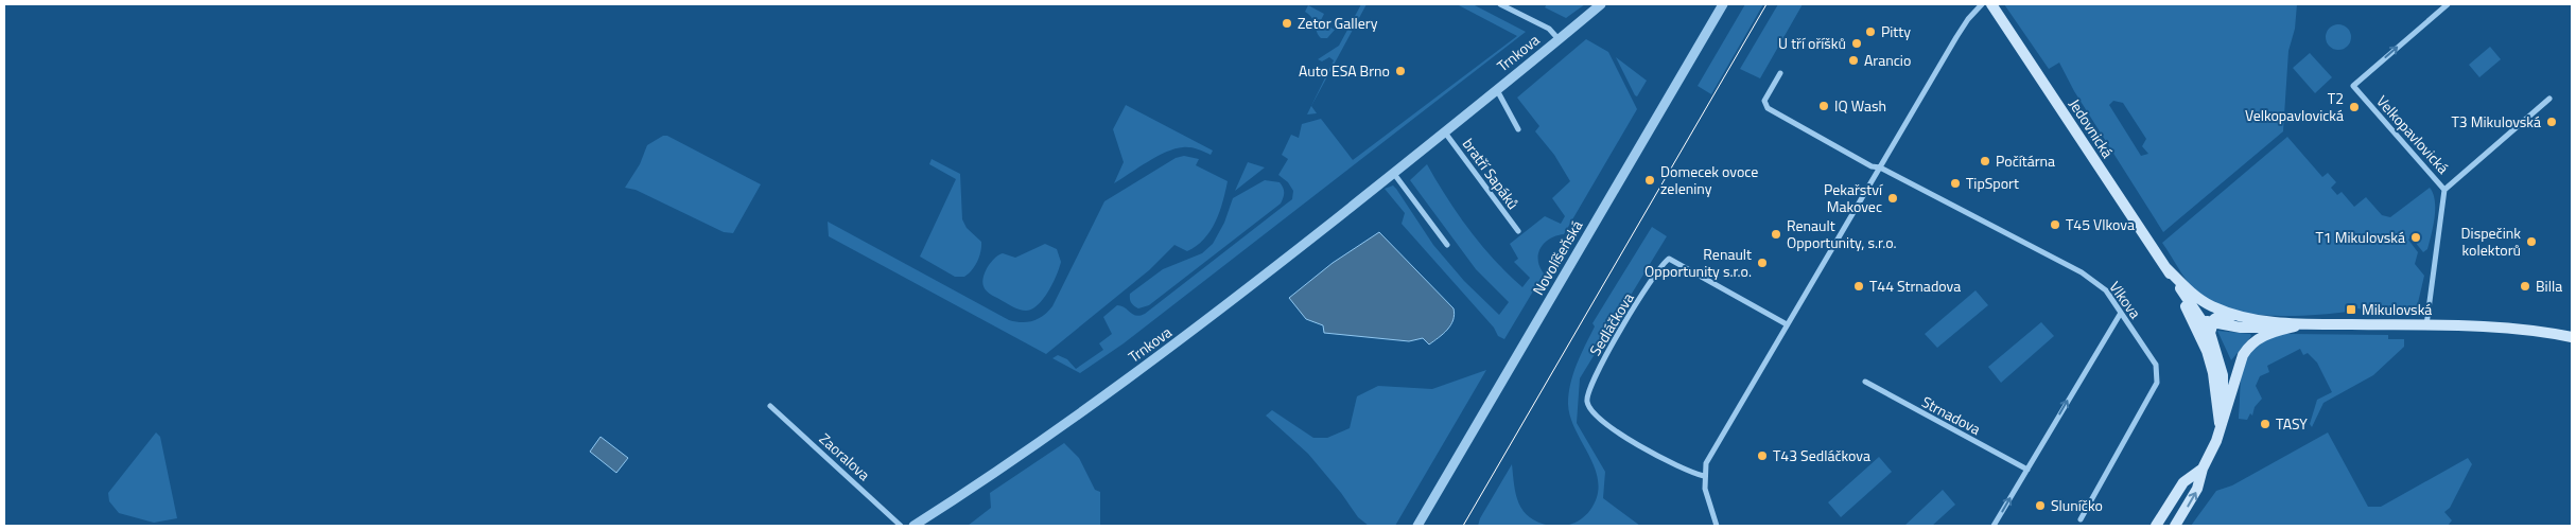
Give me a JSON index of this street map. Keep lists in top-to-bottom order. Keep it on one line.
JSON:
{"streets":{"main road":["Jedovnická"],"street":["Trnkova","Velkopavlovická","bratří Sapáků","Novolíšeňská","Vlkova","Sedláčkova","Strnadova","Zaoralova"]},"crossings":[["Trnkova","bratří Sapáků"]],"places":{"other":["Zetor Gallery","Pitty","U tří oříšků","Arancio","Auto ESA Brno","IQ Wash","T2 Velkopavlovická","T3 Mikulovská","Počítárna","Domecek ovoce zeleniny","TipSport","Pekařství Makovec","T45 Vlkova","Renault Opportunity, s.r.o.","T1 Mikulovská","Dispečink kolektorů","Renault Opportunity s.r.o.","T44 Strnadova","Billa","TASY","T43 Sedláčkova","Sluníčko"],"transit":["Mikulovská"]}}
